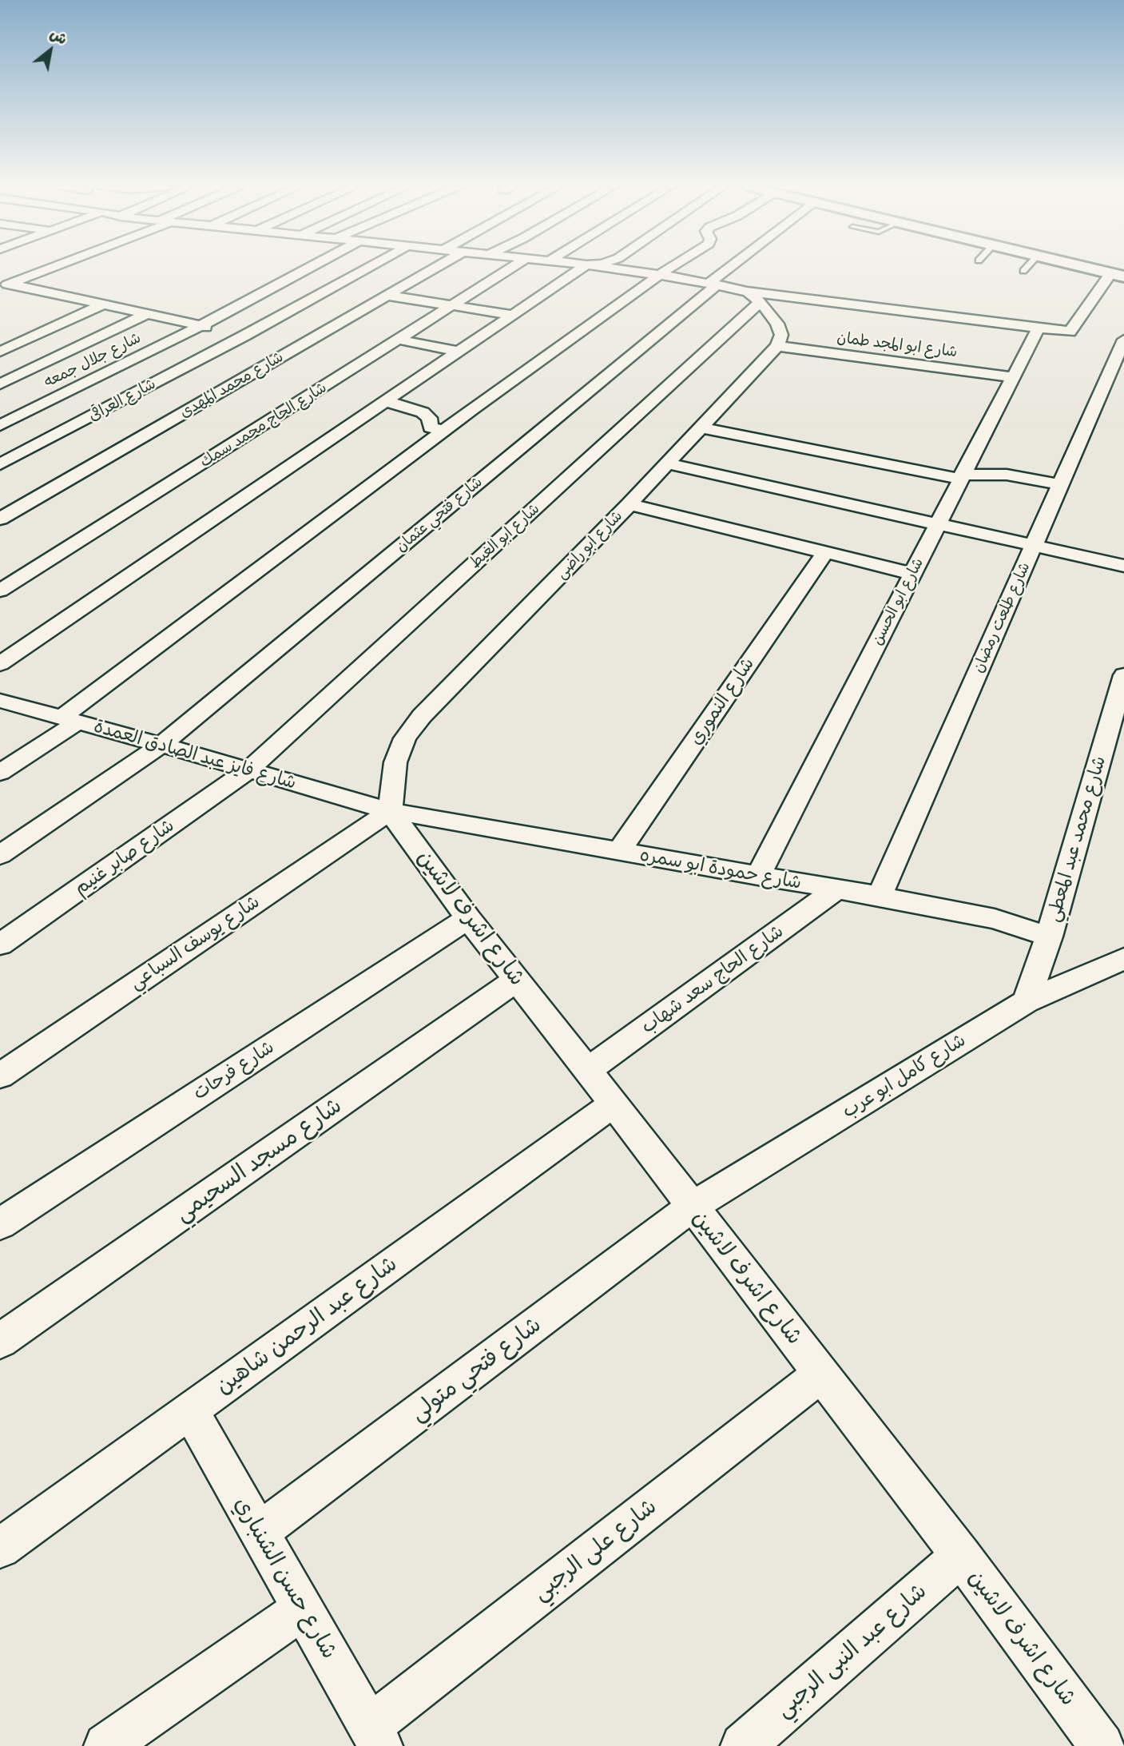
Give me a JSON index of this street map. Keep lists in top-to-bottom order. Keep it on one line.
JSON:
{"streets":{"street":["شارع ابو المجد طمان","شارع جلال جمعه","شارع محمد المهدى","شارع العراقى","شارع الحاج محمد سمك","شارع فتحي عثمان","شارع ابو الغيط","شارع ابو راضى","شارع ابو الحسن","شارع طلعت رمضان","شارع النموري","شارع فايز عبد الصادق العمدة","شارع محمد عبد المعطي","شارع صابر غنيم","شارع حمودة ابو سمره","شارع اشرف لاشين","شارع يوسف السباعي","شارع الحاج سعد شهاب","شارع فرحات","شارع كامل ابو عرب","شارع مسجد السحيمي","شارع عبد الرحمن شاهين","شارع فتحي متولي","شارع على الرجبي","شارع حسن الشنباري","شارع عبد النبى الرجبي"]},"crossings":[["شارع ابو المجد طمان","شارع ابو راضى"],["شارع ابو المجد طمان","شارع ابو الحسن"],["شارع فتحي عثمان","شارع فايز عبد الصادق العمدة"],["شارع ابو الغيط","شارع فايز عبد الصادق العمدة"],["شارع ابو الغيط","شارع صابر غنيم"],["شارع ابو راضى","شارع فايز عبد الصادق العمدة"],["شارع ابو راضى","شارع حمودة ابو سمره"],["شارع ابو راضى","شارع اشرف لاشين"],["شارع ابو راضى","شارع يوسف السباعي"],["شارع ابو الحسن","شارع حمودة ابو سمره"],["شارع طلعت رمضان","شارع حمودة ابو سمره"],["شارع النموري","شارع حمودة ابو سمره"],["شارع فايز عبد الصادق العمدة","شارع صابر غنيم"],["شارع فايز عبد الصادق العمدة","شارع حمودة ابو سمره"],["شارع فايز عبد الصادق العمدة","شارع اشرف لاشين"],["شارع فايز عبد الصادق العمدة","شارع يوسف السباعي"],["شارع محمد عبد المعطي","شارع حمودة ابو سمره"],["شارع محمد عبد المعطي","شارع كامل ابو عرب"],["شارع حمودة ابو سمره","شارع اشرف لاشين"],["شارع حمودة ابو سمره","شارع يوسف السباعي"],["شارع حمودة ابو سمره","شارع الحاج سعد شهاب"],["شارع اشرف لاشين","شارع يوسف السباعي"],["شارع اشرف لاشين","شارع الحاج سعد شهاب"],["شارع اشرف لاشين","شارع فرحات"],["شارع اشرف لاشين","شارع كامل ابو عرب"],["شارع اشرف لاشين","شارع مسجد السحيمي"],["شارع اشرف لاشين","شارع عبد الرحمن شاهين"],["شارع اشرف لاشين","شارع فتحي متولي"],["شارع اشرف لاشين","شارع على الرجبي"],["شارع اشرف لاشين","شارع عبد النبى الرجبي"],["شارع كامل ابو عرب","شارع فتحي متولي"],["شارع عبد الرحمن شاهين","شارع حسن الشنباري"],["شارع فتحي متولي","شارع حسن الشنباري"],["شارع على الرجبي","شارع حسن الشنباري"]],"north":"top right"}
